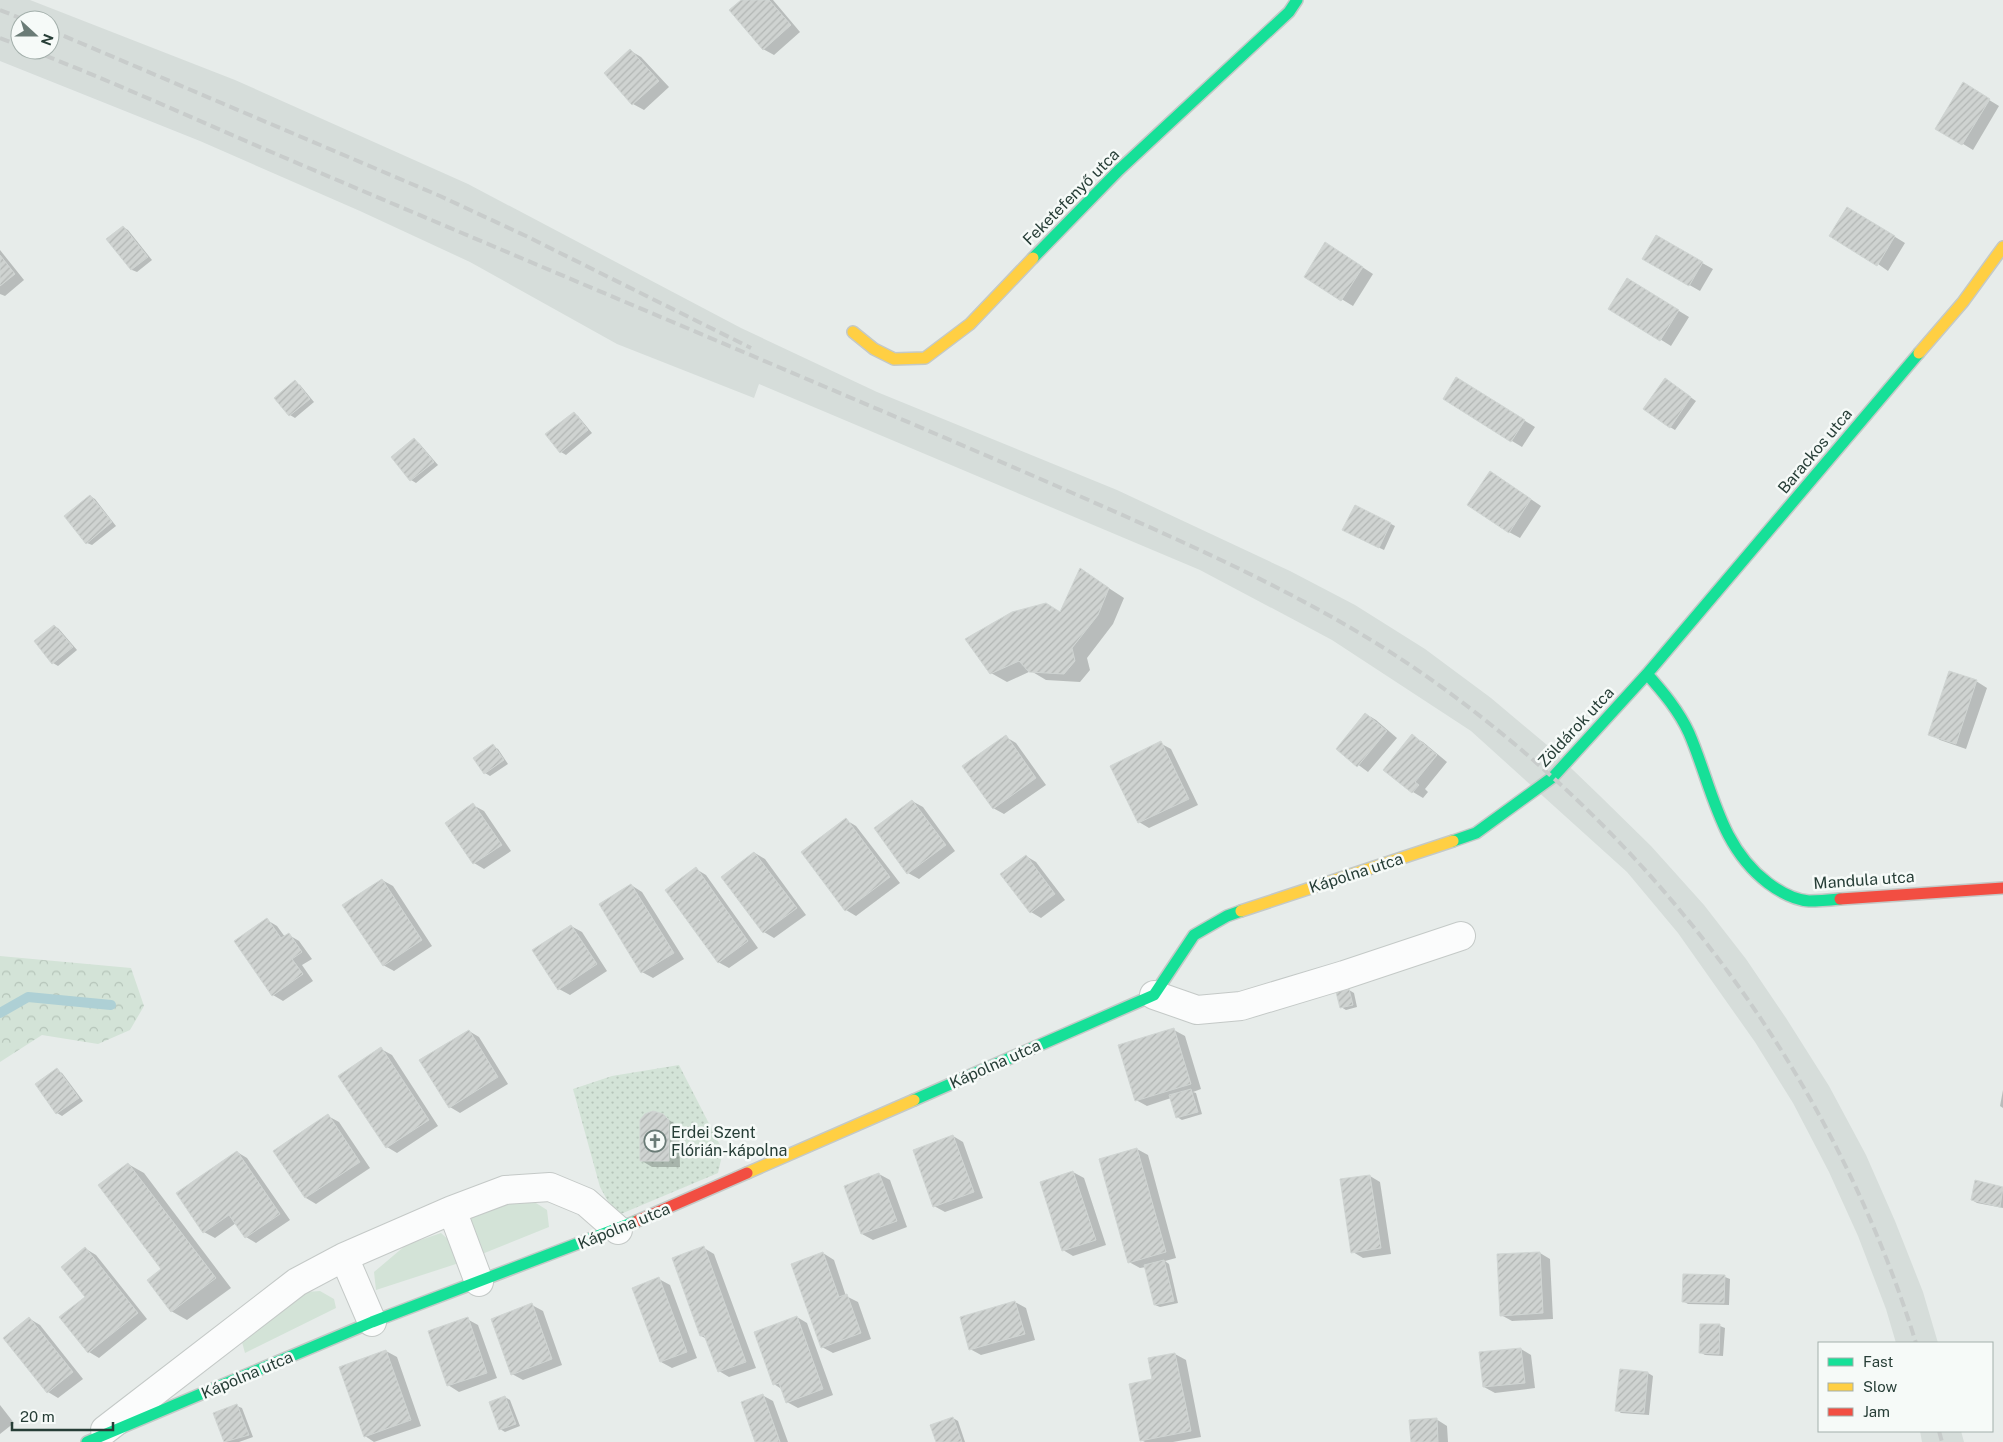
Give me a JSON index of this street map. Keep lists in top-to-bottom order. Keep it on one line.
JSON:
{"streets":{"street":["Feketefenyő utca","Barackos utca","Zöldárok utca","Kápolna utca","Mandula utca"]},"crossings":[["Barackos utca","Zöldárok utca"],["Barackos utca","Mandula utca"],["Zöldárok utca","Kápolna utca"],["Zöldárok utca","Mandula utca"]],"places":{"church":["Erdei Szent Flórián-kápolna"]},"legend":["Fast","Slow","Jam"],"scale_bar":"20 m","north":"right"}
